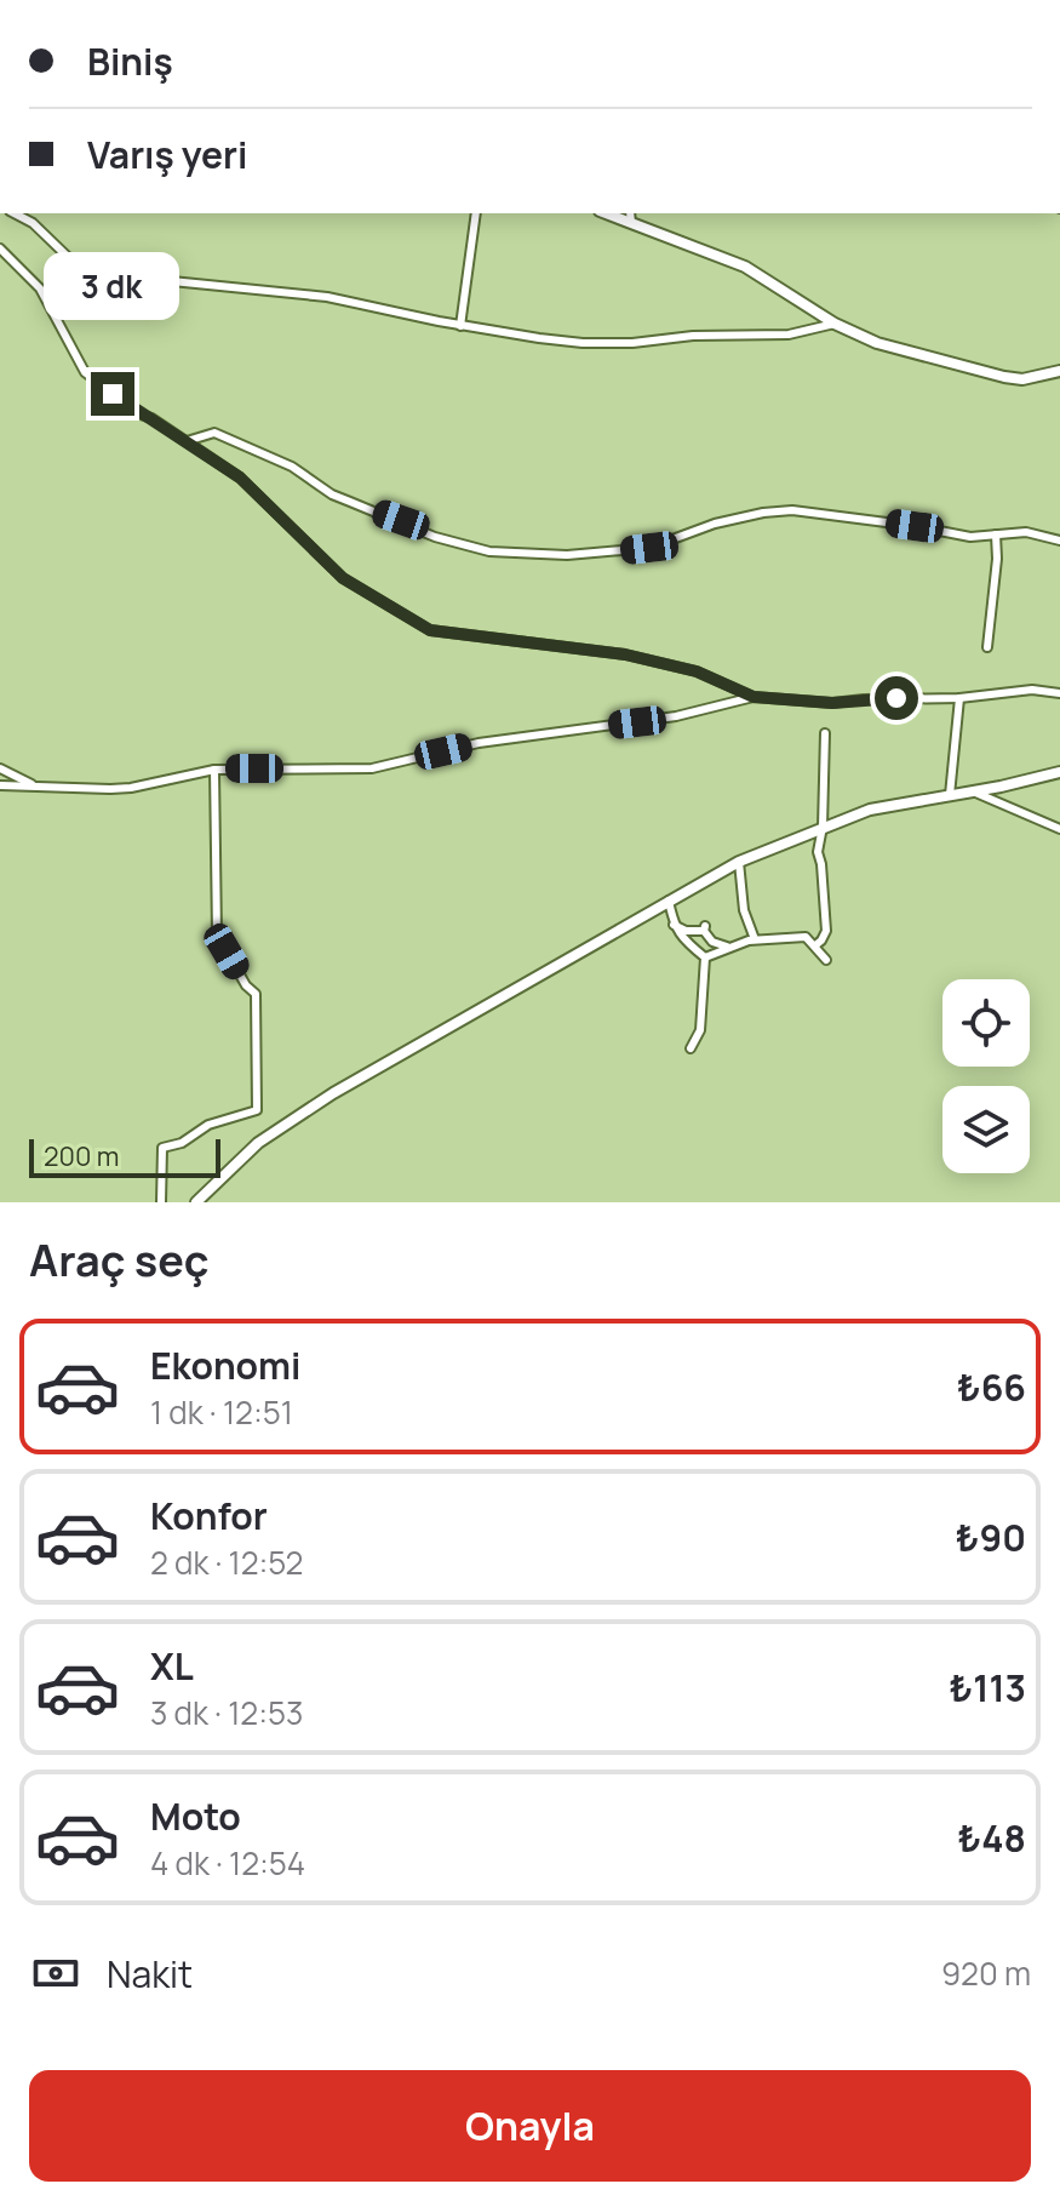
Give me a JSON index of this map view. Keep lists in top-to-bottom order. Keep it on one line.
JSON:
{"scale_bar":"200 m","page":{"banner":["Biniş","Varış yeri"],"bubble":"3 dk","scale":"200 m","heading":"Araç seç","list":[{"name":"Ekonomi","note":"1 dk · 12:51","value":"₺66"},{"name":"Konfor","note":"2 dk · 12:52","value":"₺90"},{"name":"XL","note":"3 dk · 12:53","value":"₺113"},{"name":"Moto","note":"4 dk · 12:54","value":"₺48"}],"pay":["Nakit","920 m"],"buttons":"Onayla"}}
